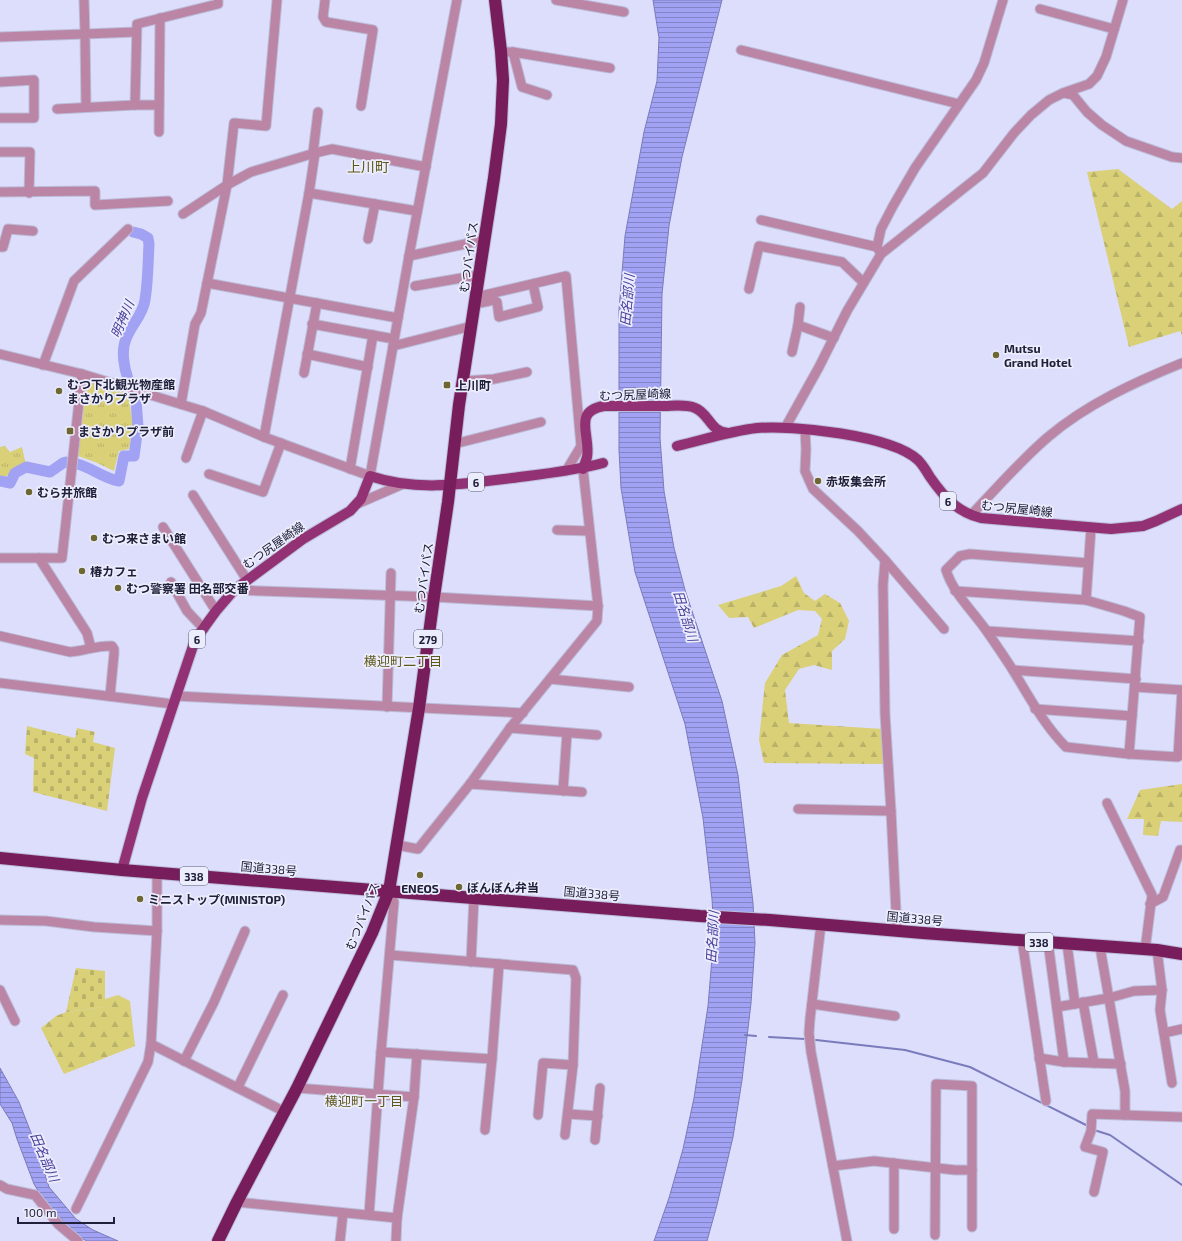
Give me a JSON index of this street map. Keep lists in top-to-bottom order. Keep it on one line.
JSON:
{"streets":{"highway":["むつバイパス","279","国道338号","338"],"main road":["むつ尻屋崎線","6"]},"crossings":[["むつバイパス","6"],["むつバイパス","国道338号"],["むつ尻屋崎線","6"],["むつ尻屋崎線","国道338号"]],"districts":["上川町","横迎町二丁目","横迎町一丁目"],"water":["田名部川","明神川"],"places":{"other":["Mutsu Grand Hotel","むつ下北観光物産館 まさかりプラザ","赤坂集会所","むら井旅館","むつ来さまい館","椿カフェ","むつ警察署 田名部交番","ENEOS","ぼんぼん弁当","ミニストップ(MINISTOP)"],"transit":["上川町","まさかりプラザ前"]},"scale_bar":"100 m"}
